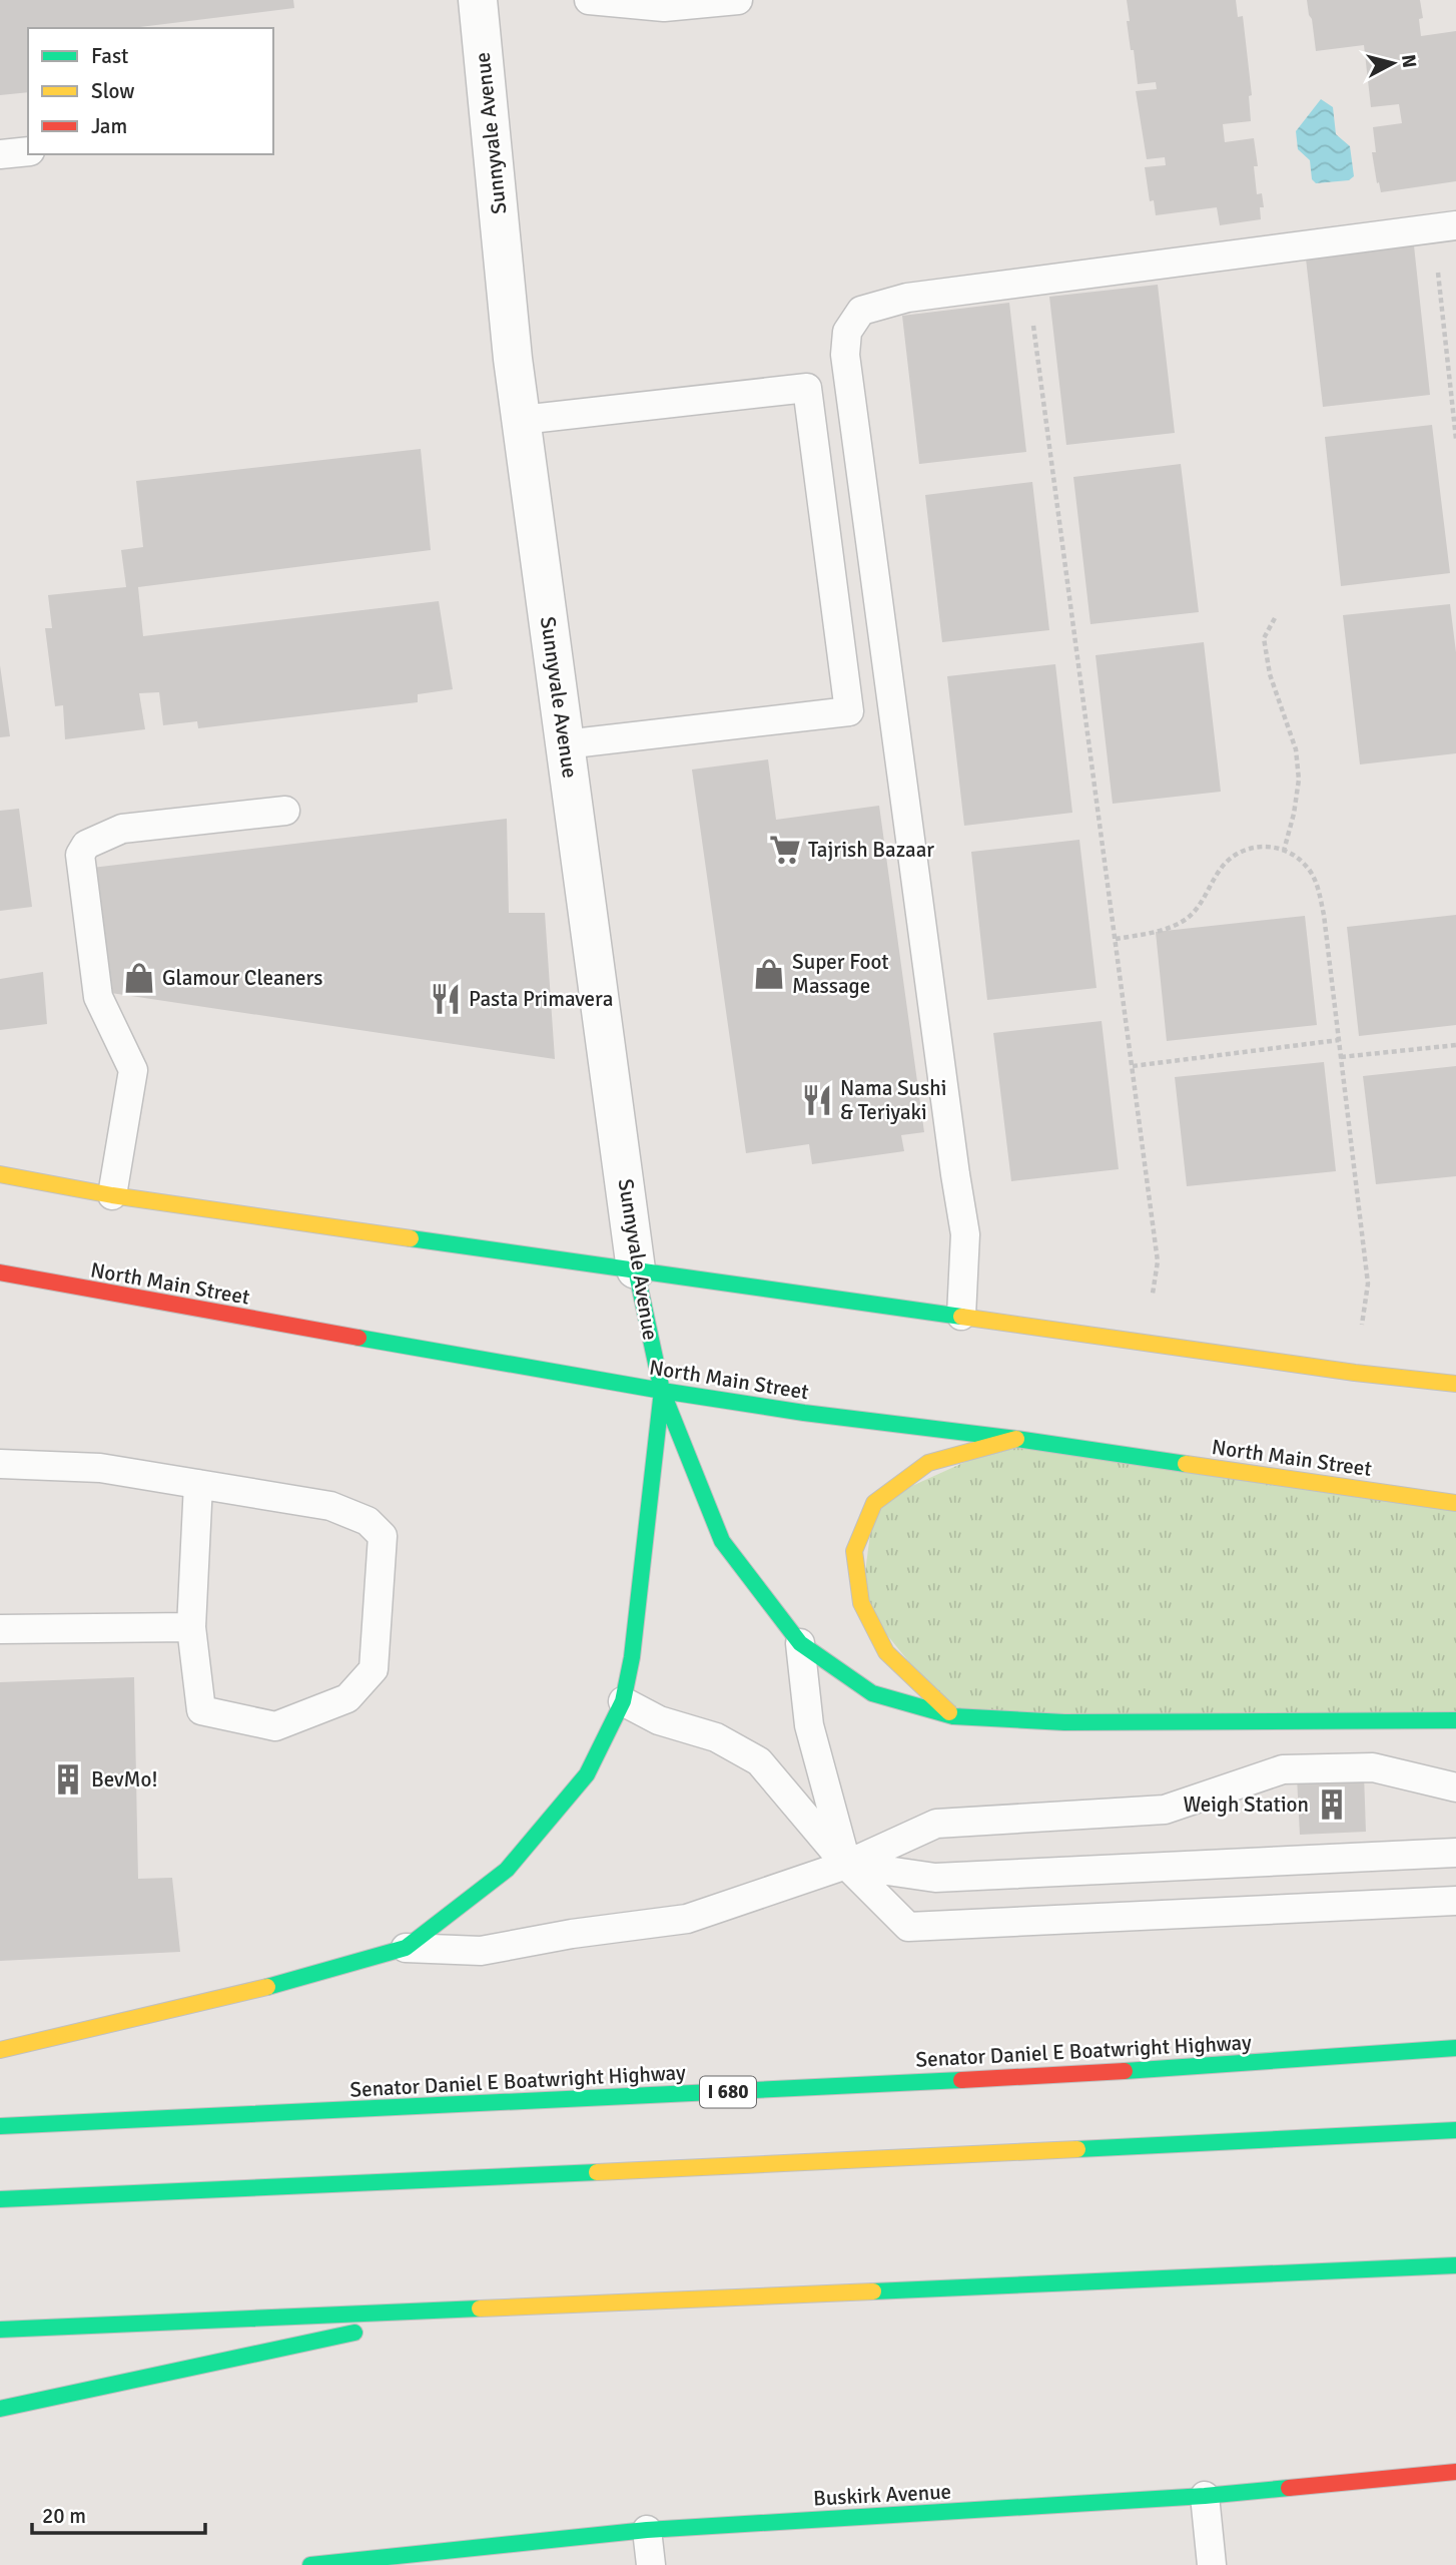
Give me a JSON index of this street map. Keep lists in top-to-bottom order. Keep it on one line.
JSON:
{"streets":{"main road":["Sunnyvale Avenue","North Main Street","Senator Daniel E Boatwright Highway","I 680","Buskirk Avenue"]},"crossings":[["Sunnyvale Avenue","North Main Street"]],"places":{"supermarket":["Tajrish Bazaar"],"shop":["Super Foot Massage","Glamour Cleaners"],"restaurant":["Pasta Primavera","Nama Sushi & Teriyaki"],"building":["BevMo!","Weigh Station"]},"legend":["Fast","Slow","Jam"],"scale_bar":"20 m","north":"right"}
